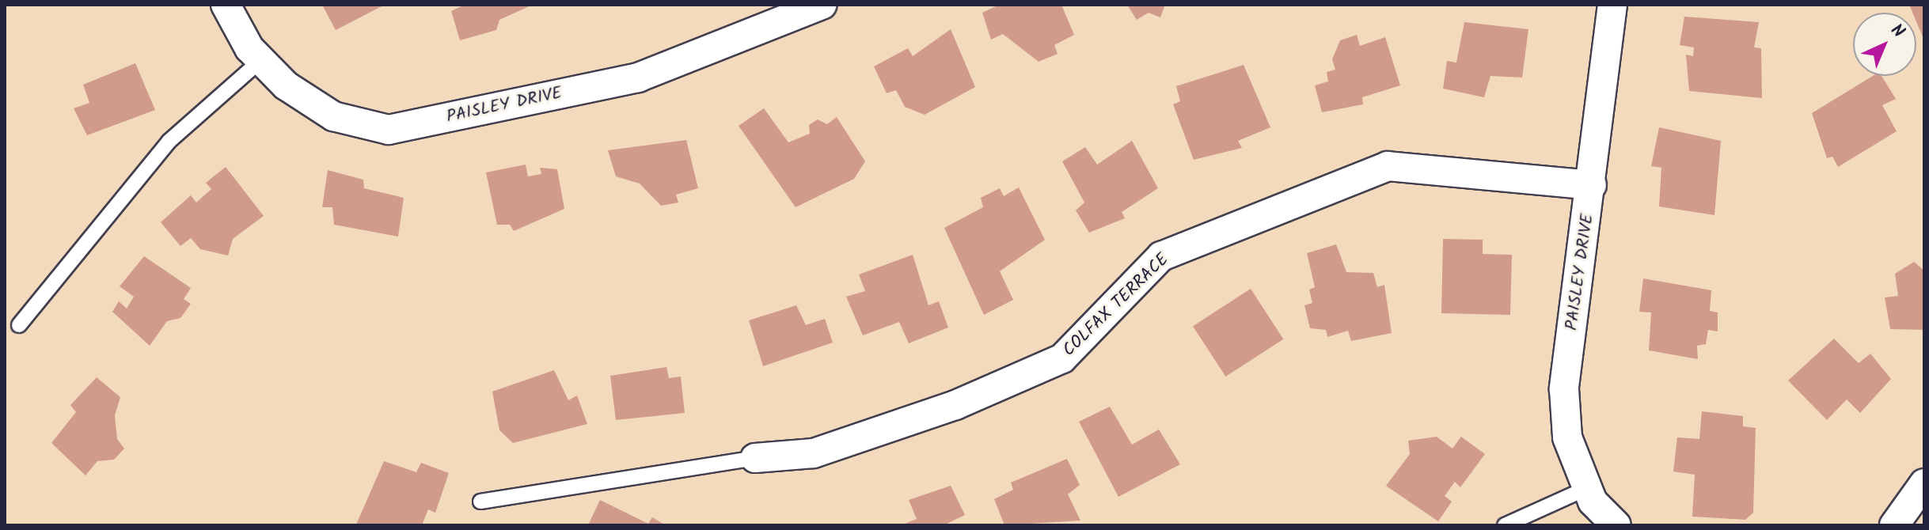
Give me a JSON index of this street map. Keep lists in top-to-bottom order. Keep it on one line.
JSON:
{"streets":{"street":["PAISLEY DRIVE","COLFAX TERRACE"]},"crossings":[["PAISLEY DRIVE","COLFAX TERRACE"]],"north":"top right"}
